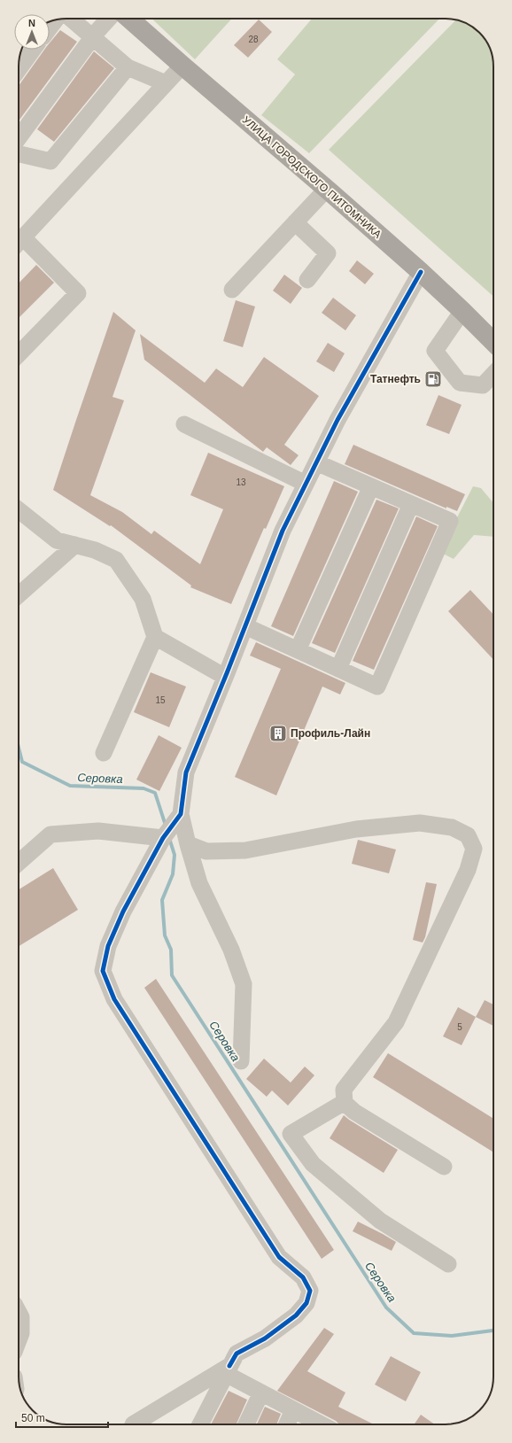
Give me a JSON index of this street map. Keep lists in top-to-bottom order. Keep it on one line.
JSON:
{"streets":{"main road":["УЛИЦА ГОРОДСКОГО ПИТОМНИКА"]},"water":["Серовка"],"places":{"fuel station":["Татнефть"],"building":["Профиль-Лайн"]},"house_numbers":["28","13","15","5"],"scale_bar":"50 m","north":"top"}
